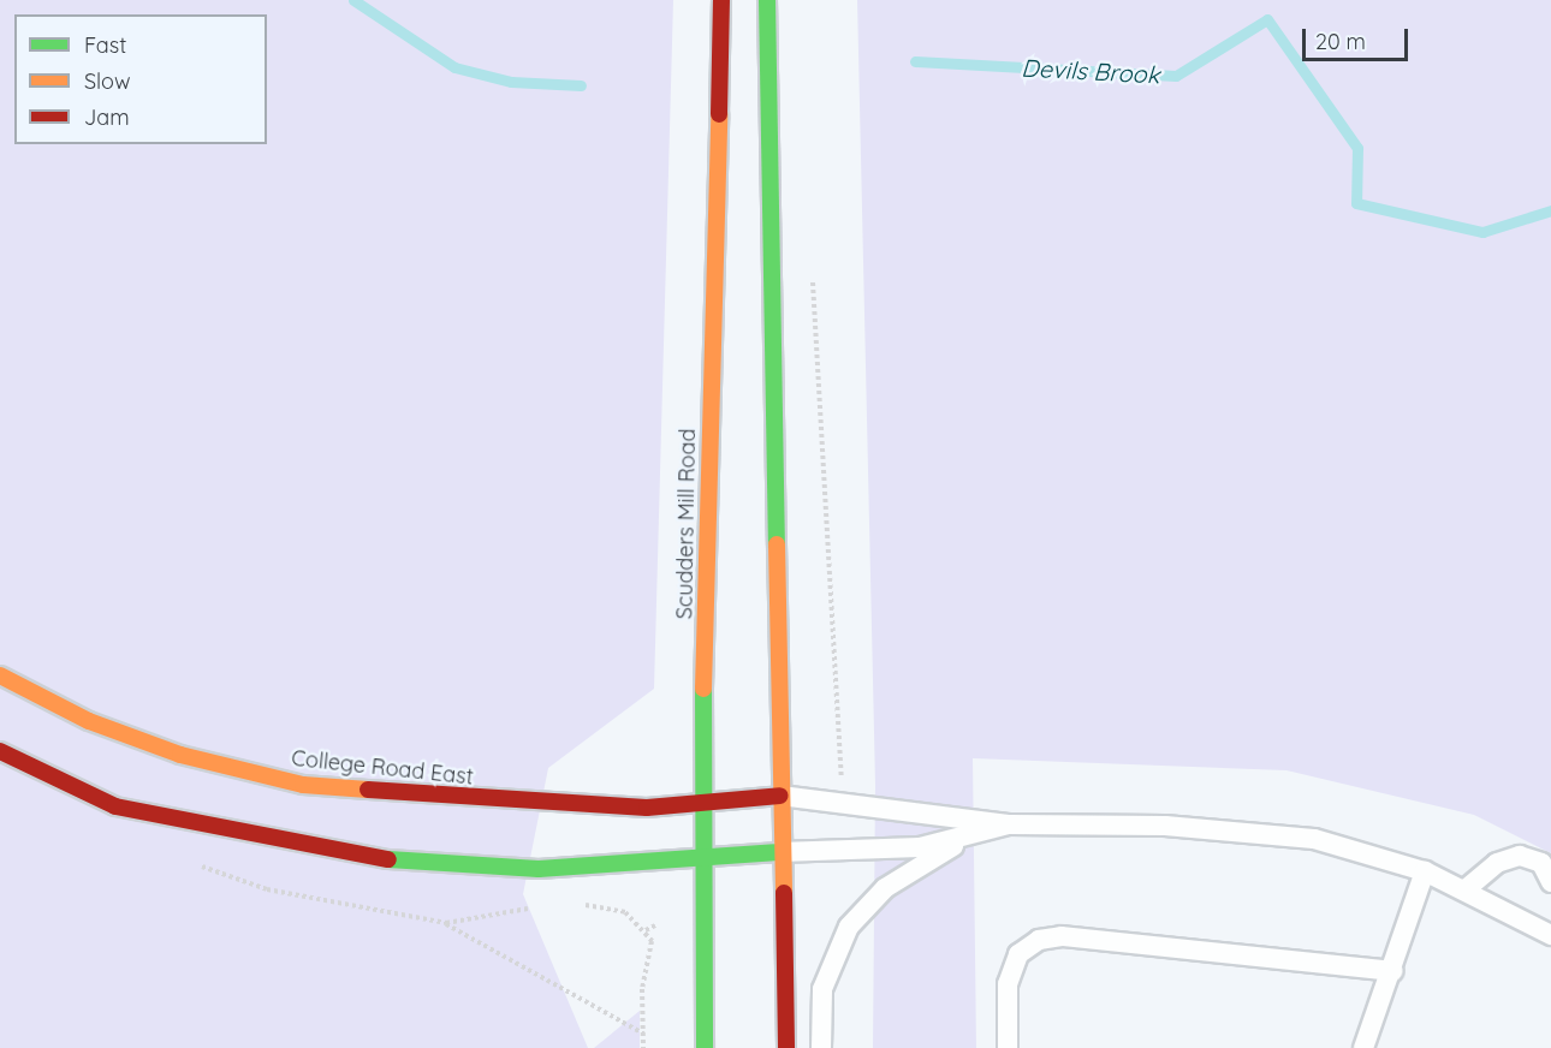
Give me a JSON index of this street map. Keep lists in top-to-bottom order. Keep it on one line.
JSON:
{"streets":{"main road":["Scudders Mill Road","College Road East"]},"crossings":[["Scudders Mill Road","College Road East"]],"water":["Devils Brook"],"legend":["Fast","Slow","Jam"],"scale_bar":"20 m"}
